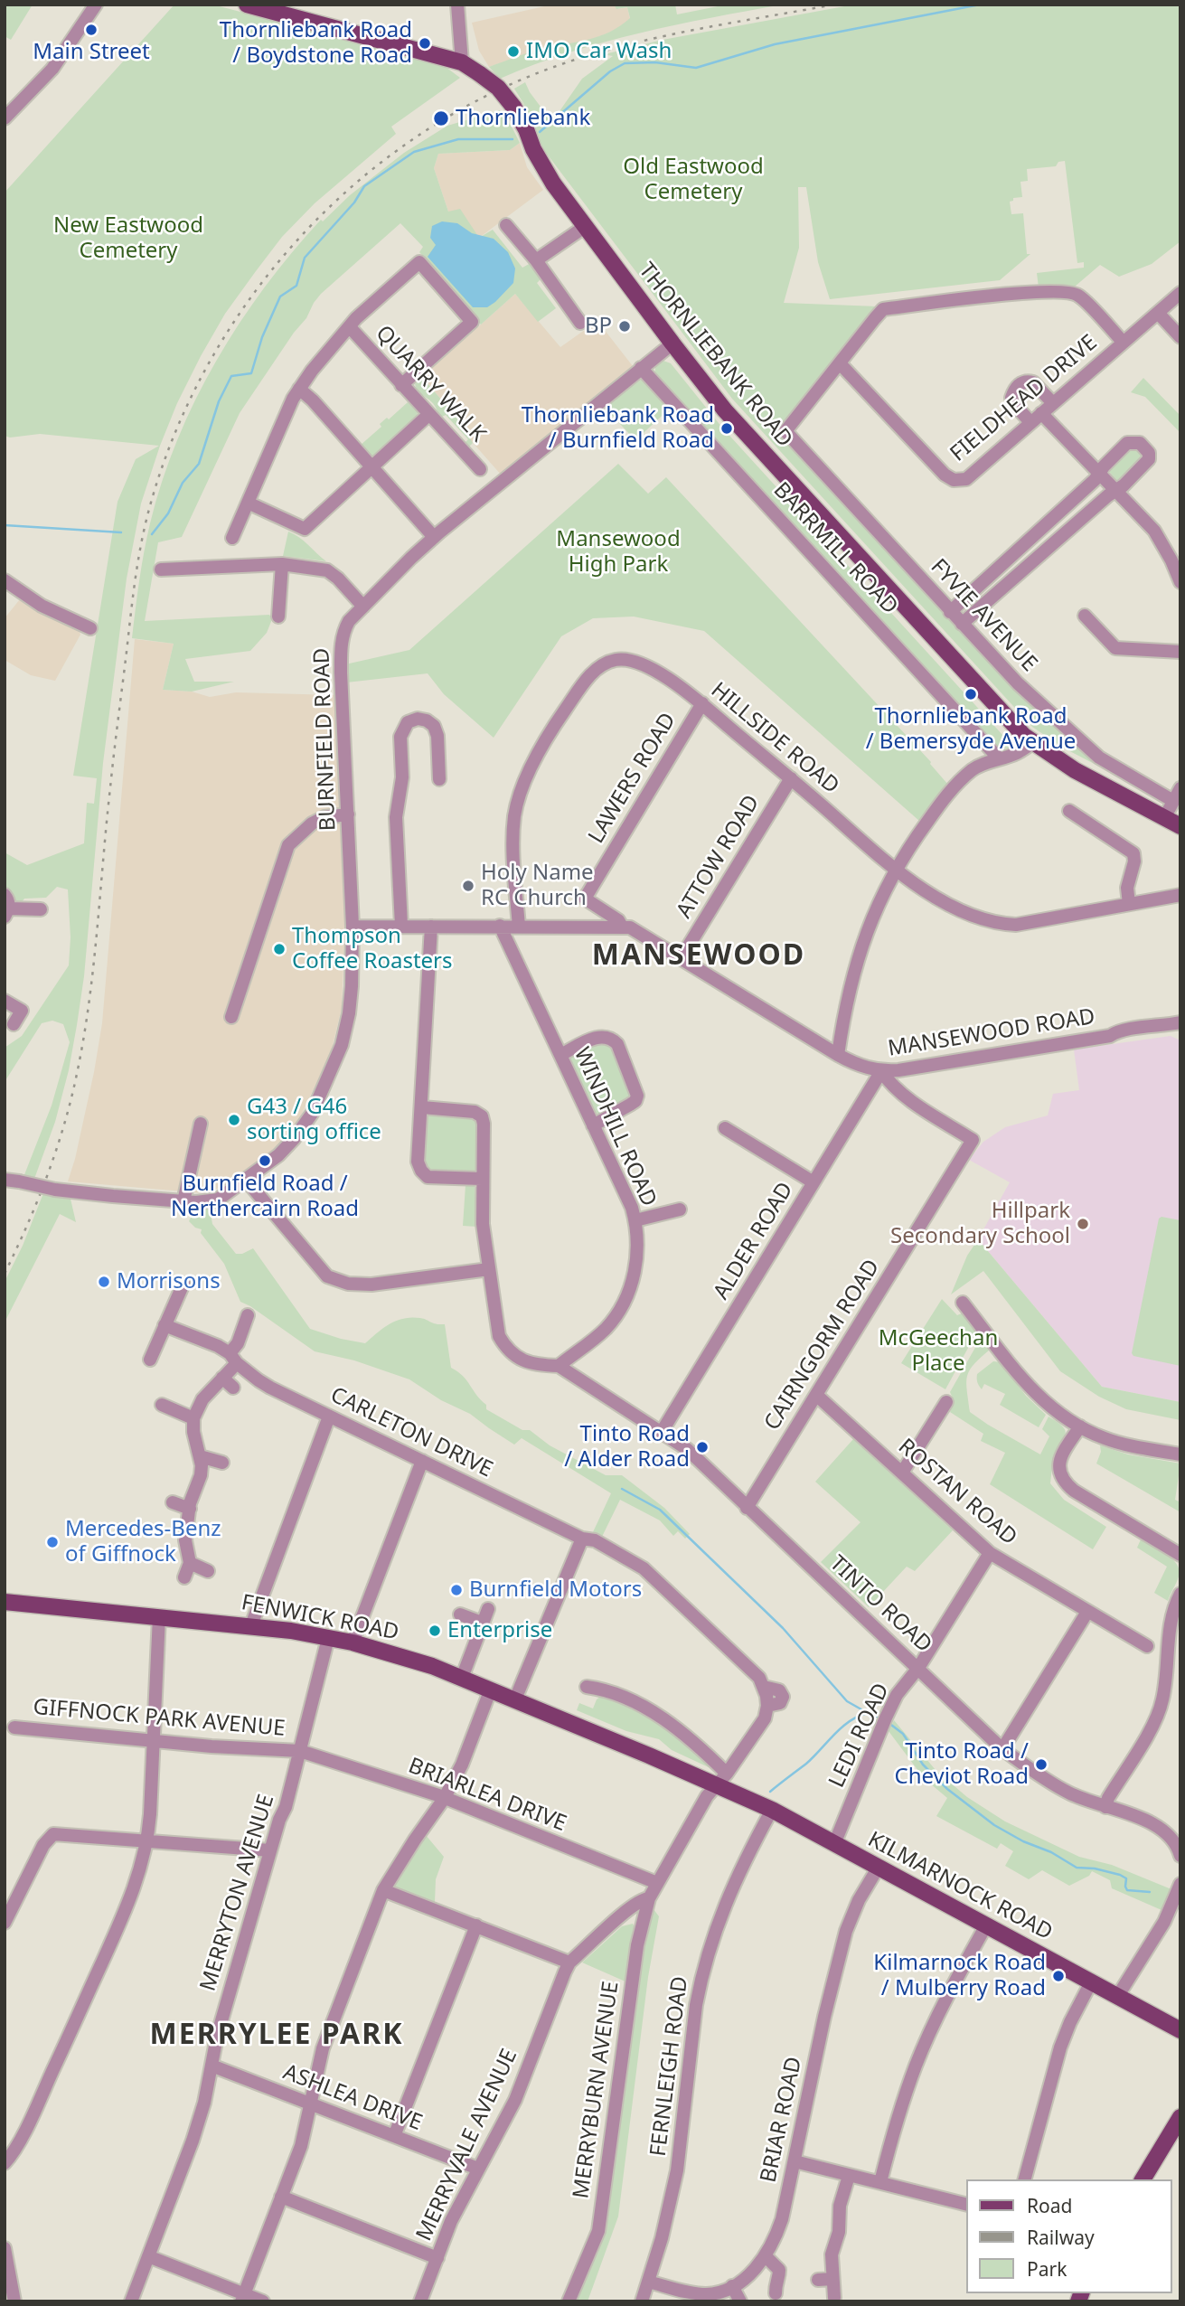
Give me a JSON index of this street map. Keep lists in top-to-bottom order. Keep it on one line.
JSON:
{"streets":{"main road":["THORNLIEBANK ROAD","FENWICK ROAD","KILMARNOCK ROAD"],"street":["QUARRY WALK","FIELDHEAD DRIVE","BARRMILL ROAD","FYVIE AVENUE","HILLSIDE ROAD","BURNFIELD ROAD","LAWERS ROAD","ATTOW ROAD","MANSEWOOD ROAD","WINDHILL ROAD","ALDER ROAD","CAIRNGORM ROAD","CARLETON DRIVE","ROSTAN ROAD","TINTO ROAD","GIFFNOCK PARK AVENUE","LEDI ROAD","BRIARLEA DRIVE","MERRYTON AVENUE","FERNLEIGH ROAD","MERRYBURN AVENUE","ASHLEA DRIVE","BRIAR ROAD","MERRYVALE AVENUE"]},"crossings":[["THORNLIEBANK ROAD","BURNFIELD ROAD"],["FIELDHEAD DRIVE","FYVIE AVENUE"],["BARRMILL ROAD","BURNFIELD ROAD"],["HILLSIDE ROAD","LAWERS ROAD"],["HILLSIDE ROAD","ATTOW ROAD"],["HILLSIDE ROAD","MANSEWOOD ROAD"],["BURNFIELD ROAD","MANSEWOOD ROAD"],["LAWERS ROAD","MANSEWOOD ROAD"],["ATTOW ROAD","MANSEWOOD ROAD"],["MANSEWOOD ROAD","WINDHILL ROAD"],["MANSEWOOD ROAD","ALDER ROAD"],["MANSEWOOD ROAD","CAIRNGORM ROAD"],["WINDHILL ROAD","TINTO ROAD"],["ALDER ROAD","CAIRNGORM ROAD"],["ALDER ROAD","TINTO ROAD"],["CAIRNGORM ROAD","ROSTAN ROAD"],["CAIRNGORM ROAD","TINTO ROAD"],["CARLETON DRIVE","MERRYBURN AVENUE"],["ROSTAN ROAD","LEDI ROAD"],["TINTO ROAD","LEDI ROAD"],["FENWICK ROAD","KILMARNOCK ROAD"],["FENWICK ROAD","MERRYTON AVENUE"],["FENWICK ROAD","MERRYBURN AVENUE"],["GIFFNOCK PARK AVENUE","BRIARLEA DRIVE"],["GIFFNOCK PARK AVENUE","MERRYTON AVENUE"],["LEDI ROAD","KILMARNOCK ROAD"],["BRIARLEA DRIVE","MERRYTON AVENUE"],["BRIARLEA DRIVE","MERRYBURN AVENUE"],["KILMARNOCK ROAD","FERNLEIGH ROAD"],["KILMARNOCK ROAD","MERRYBURN AVENUE"],["KILMARNOCK ROAD","BRIAR ROAD"],["MERRYTON AVENUE","ASHLEA DRIVE"],["FERNLEIGH ROAD","BRIAR ROAD"],["MERRYBURN AVENUE","MERRYVALE AVENUE"],["ASHLEA DRIVE","MERRYVALE AVENUE"]],"districts":["MANSEWOOD","MERRYLEE PARK"],"parks":["Old Eastwood Cemetery","New Eastwood Cemetery","Mansewood High Park","McGeechan Place"],"places":["Main Street","Thornliebank Road / Boydstone Road","IMO Car Wash","Thornliebank","BP","Thornliebank Road / Burnfield Road","Thornliebank Road / Bemersyde Avenue","Holy Name RC Church","Thompson Coffee Roasters","G43 / G46 sorting office","Burnfield Road / Nerthercairn Road","Hillpark Secondary School","Morrisons","Tinto Road / Alder Road","Mercedes-Benz of Giffnock","Burnfield Motors","Enterprise","Tinto Road / Cheviot Road","Kilmarnock Road / Mulberry Road"],"legend":["Road","Railway","Park"]}
